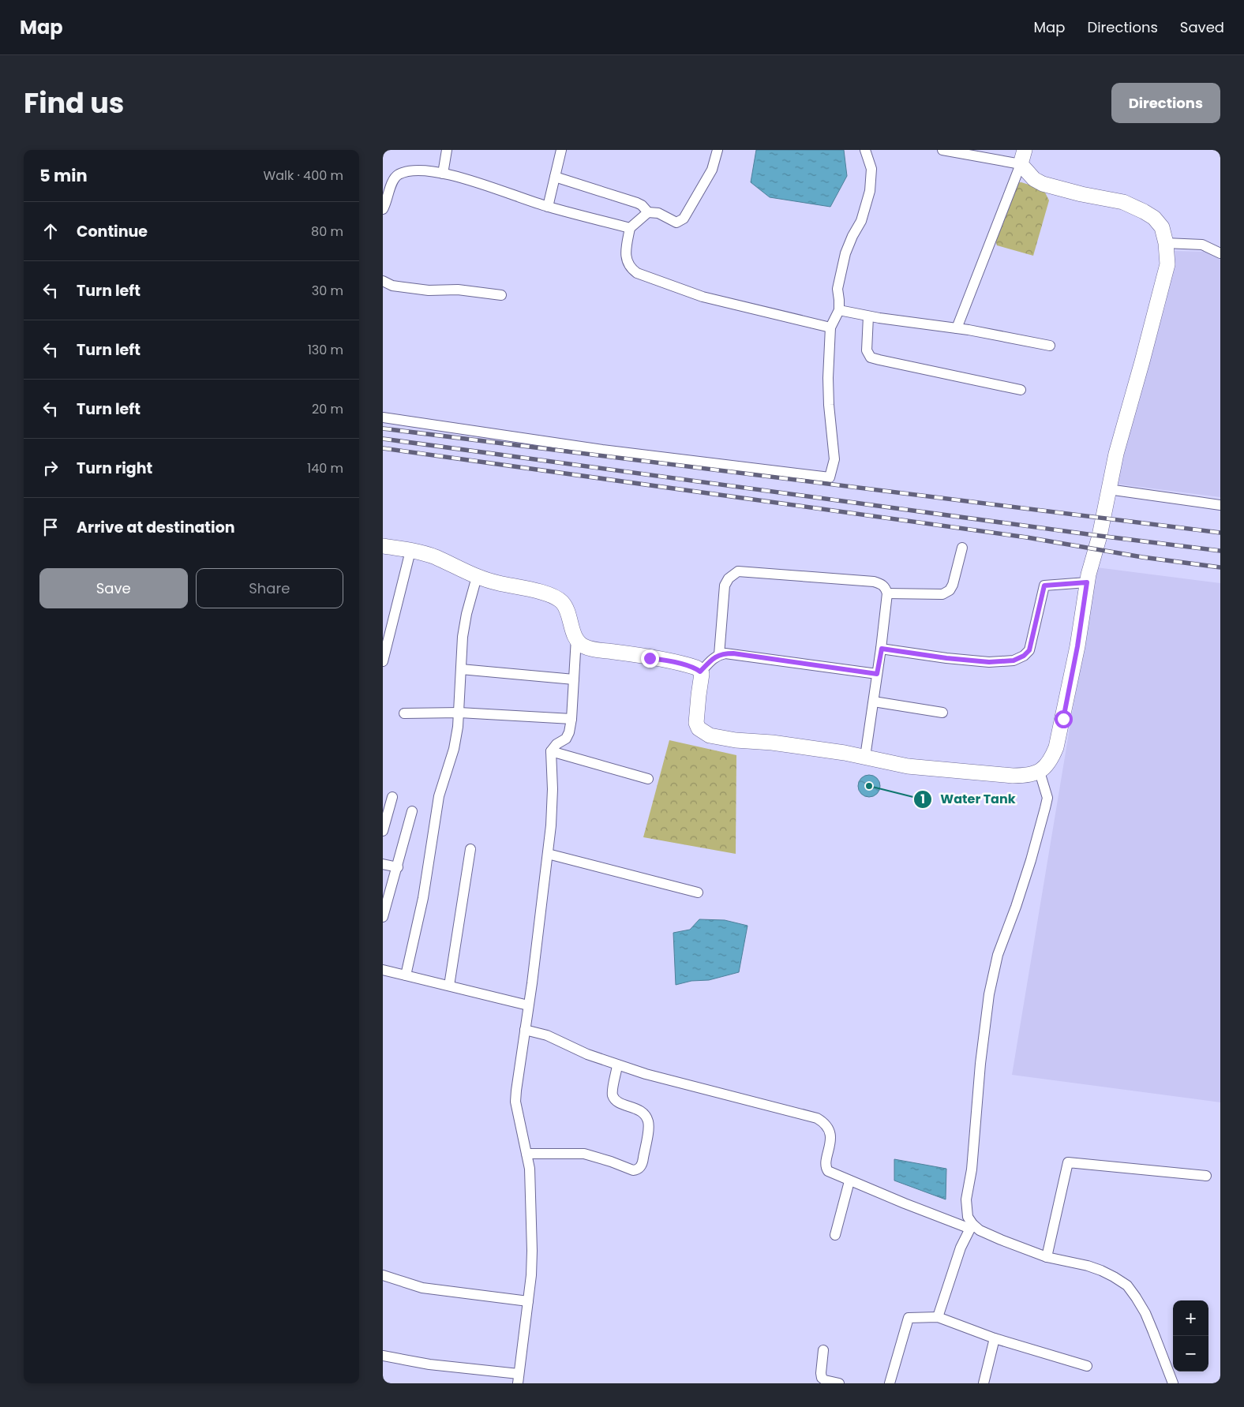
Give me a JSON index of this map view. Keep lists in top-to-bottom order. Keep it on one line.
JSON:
{"places":["Water Tank"],"page":{"header":"Map","nav":["Map","Directions","Saved"],"title":"Find us","buttons":["Directions",["Save","Share"]],"heading":["5 min","Walk · 400 m"],"list":[["Continue","80 m"],["Turn left","30 m"],["Turn left","130 m"],["Turn left","20 m"],["Turn right","140 m"],"Arrive at destination"],"map_buttons":["+","−"]}}
